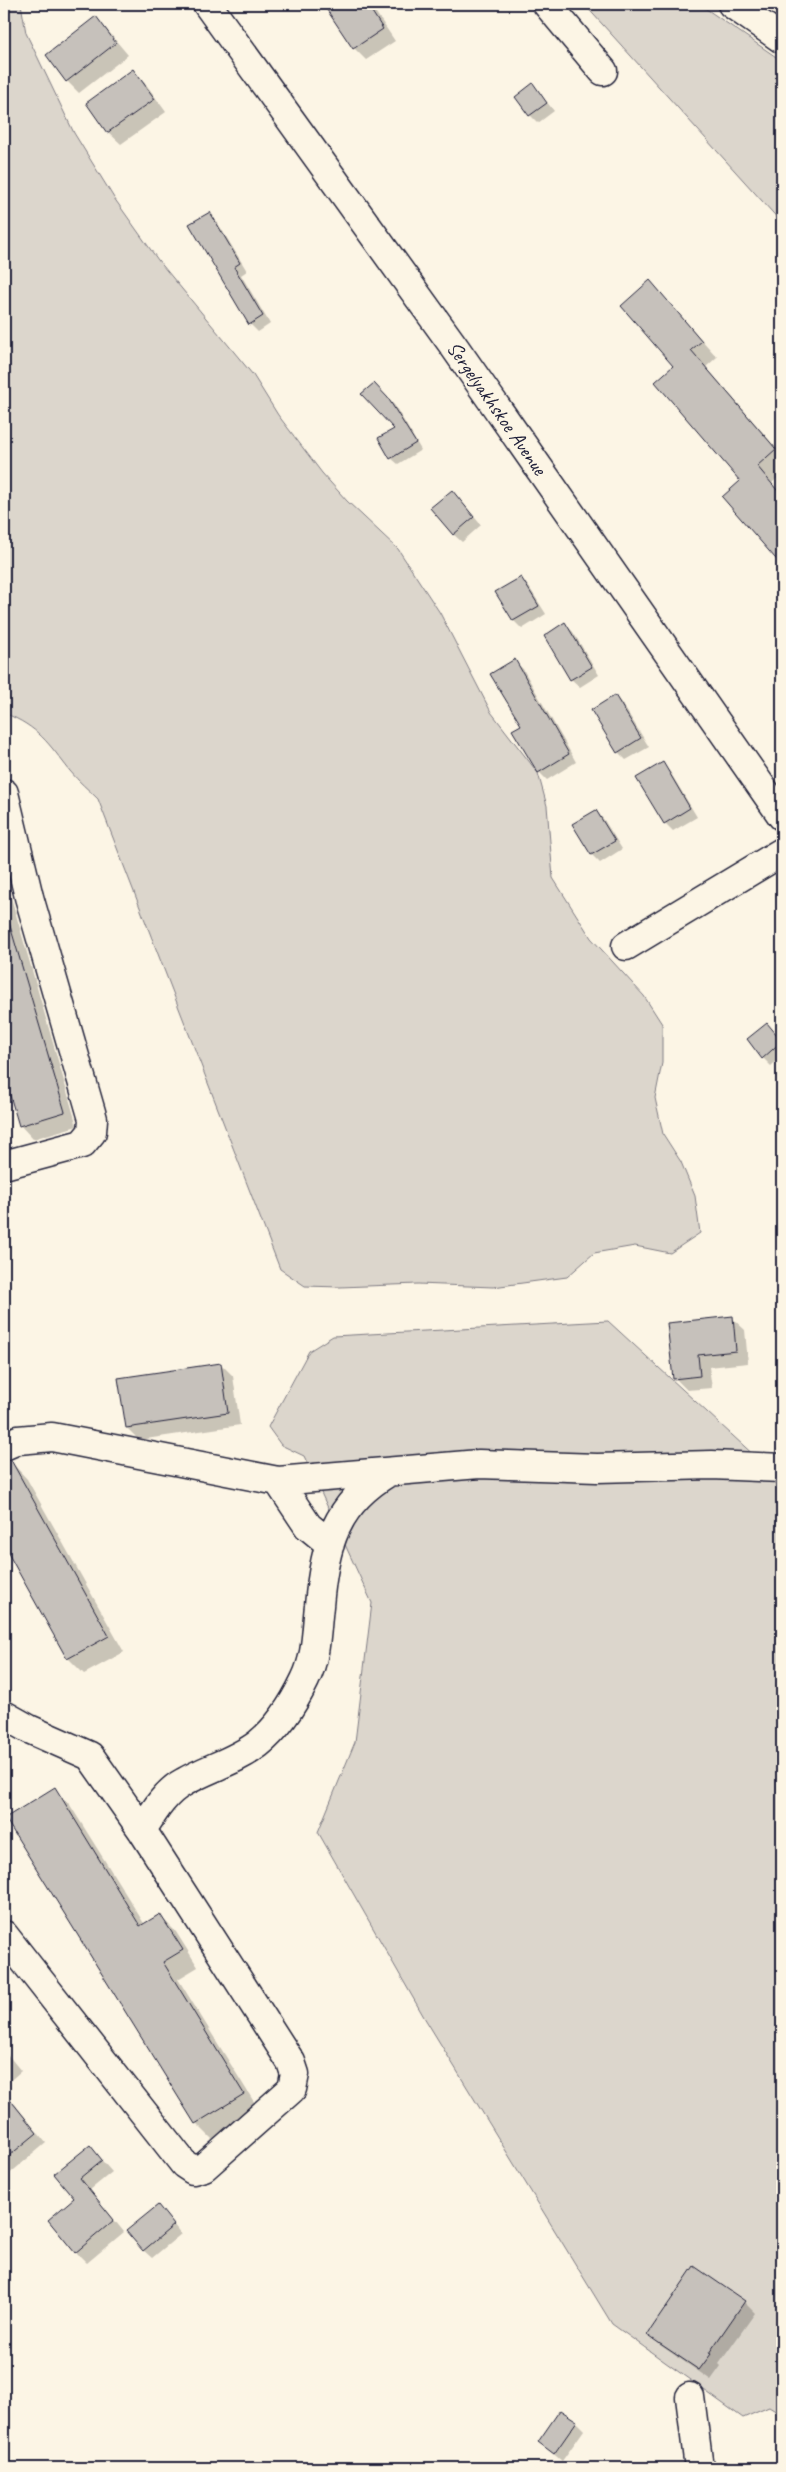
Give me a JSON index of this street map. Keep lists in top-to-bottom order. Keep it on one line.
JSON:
{"streets":{"main road":["Sergelyakhskoe Avenue"]}}
